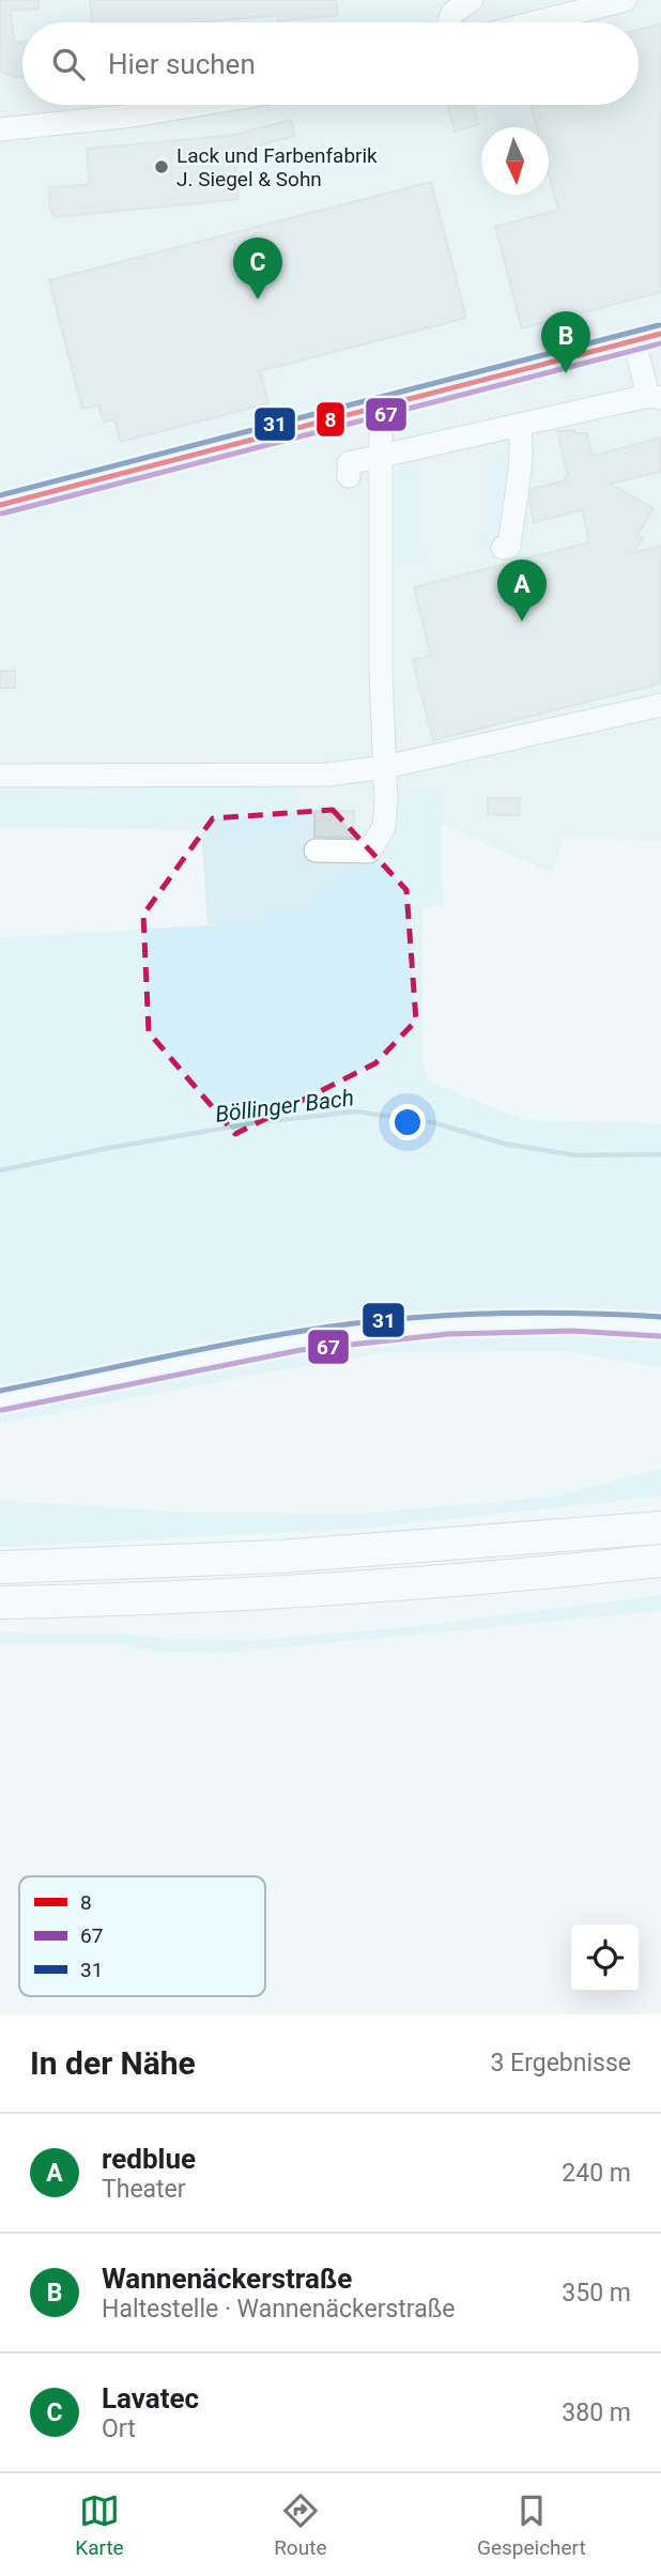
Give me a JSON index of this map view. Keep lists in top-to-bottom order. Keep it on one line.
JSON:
{"water":["Böllinger Bach"],"places":["Lack und Farbenfabrik J. Siegel & Sohn"],"lines":["transit line 31","transit line 8","transit line 67"],"legend":["8","67","31"],"north":"bottom","page":{"search":"Hier suchen","pins":["C","B","A"],"heading":["In der Nähe","3 Ergebnisse"],"list":[{"mark":"A","name":"redblue","note":"Theater","value":"240 m"},{"mark":"B","name":"Wannenäckerstraße","note":"Haltestelle · Wannenäckerstraße","value":"350 m"},{"mark":"C","name":"Lavatec","note":"Ort","value":"380 m"}],"nav":["Karte","Route","Gespeichert"]}}
